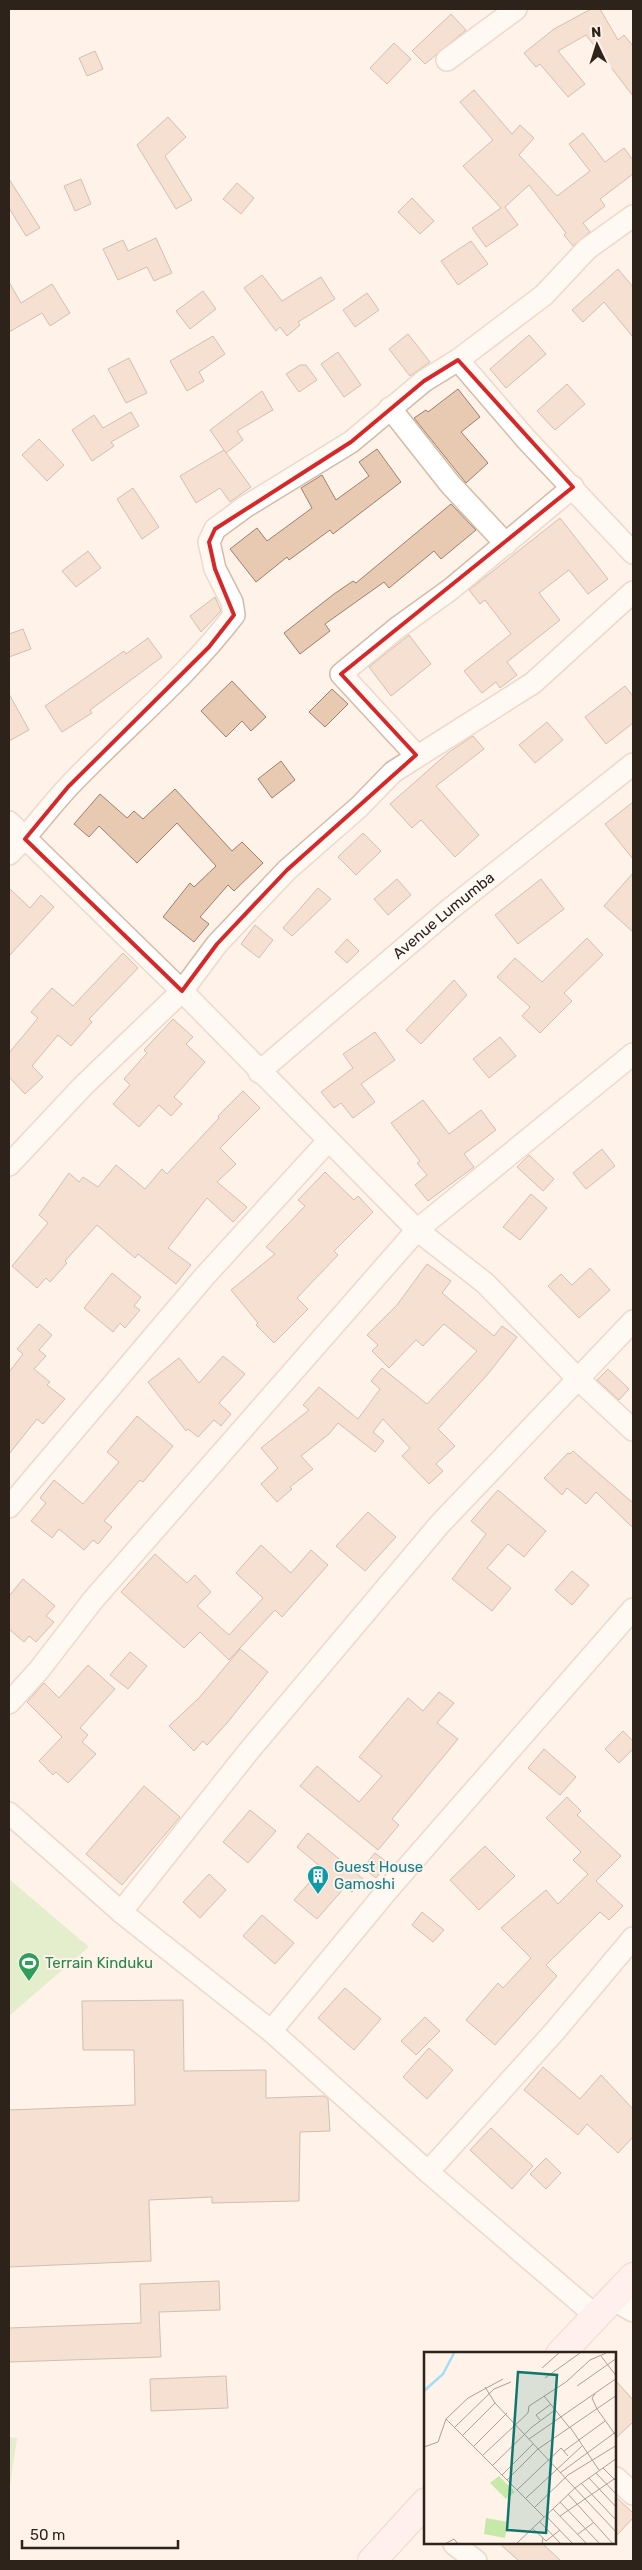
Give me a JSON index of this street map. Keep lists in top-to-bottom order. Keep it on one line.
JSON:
{"streets":{"street":["Avenue Lumumba"]},"places":{"building":["Guest House Gamoshi"],"sports":["Terrain Kinduku"]},"scale_bar":"50 m","north":"top"}
